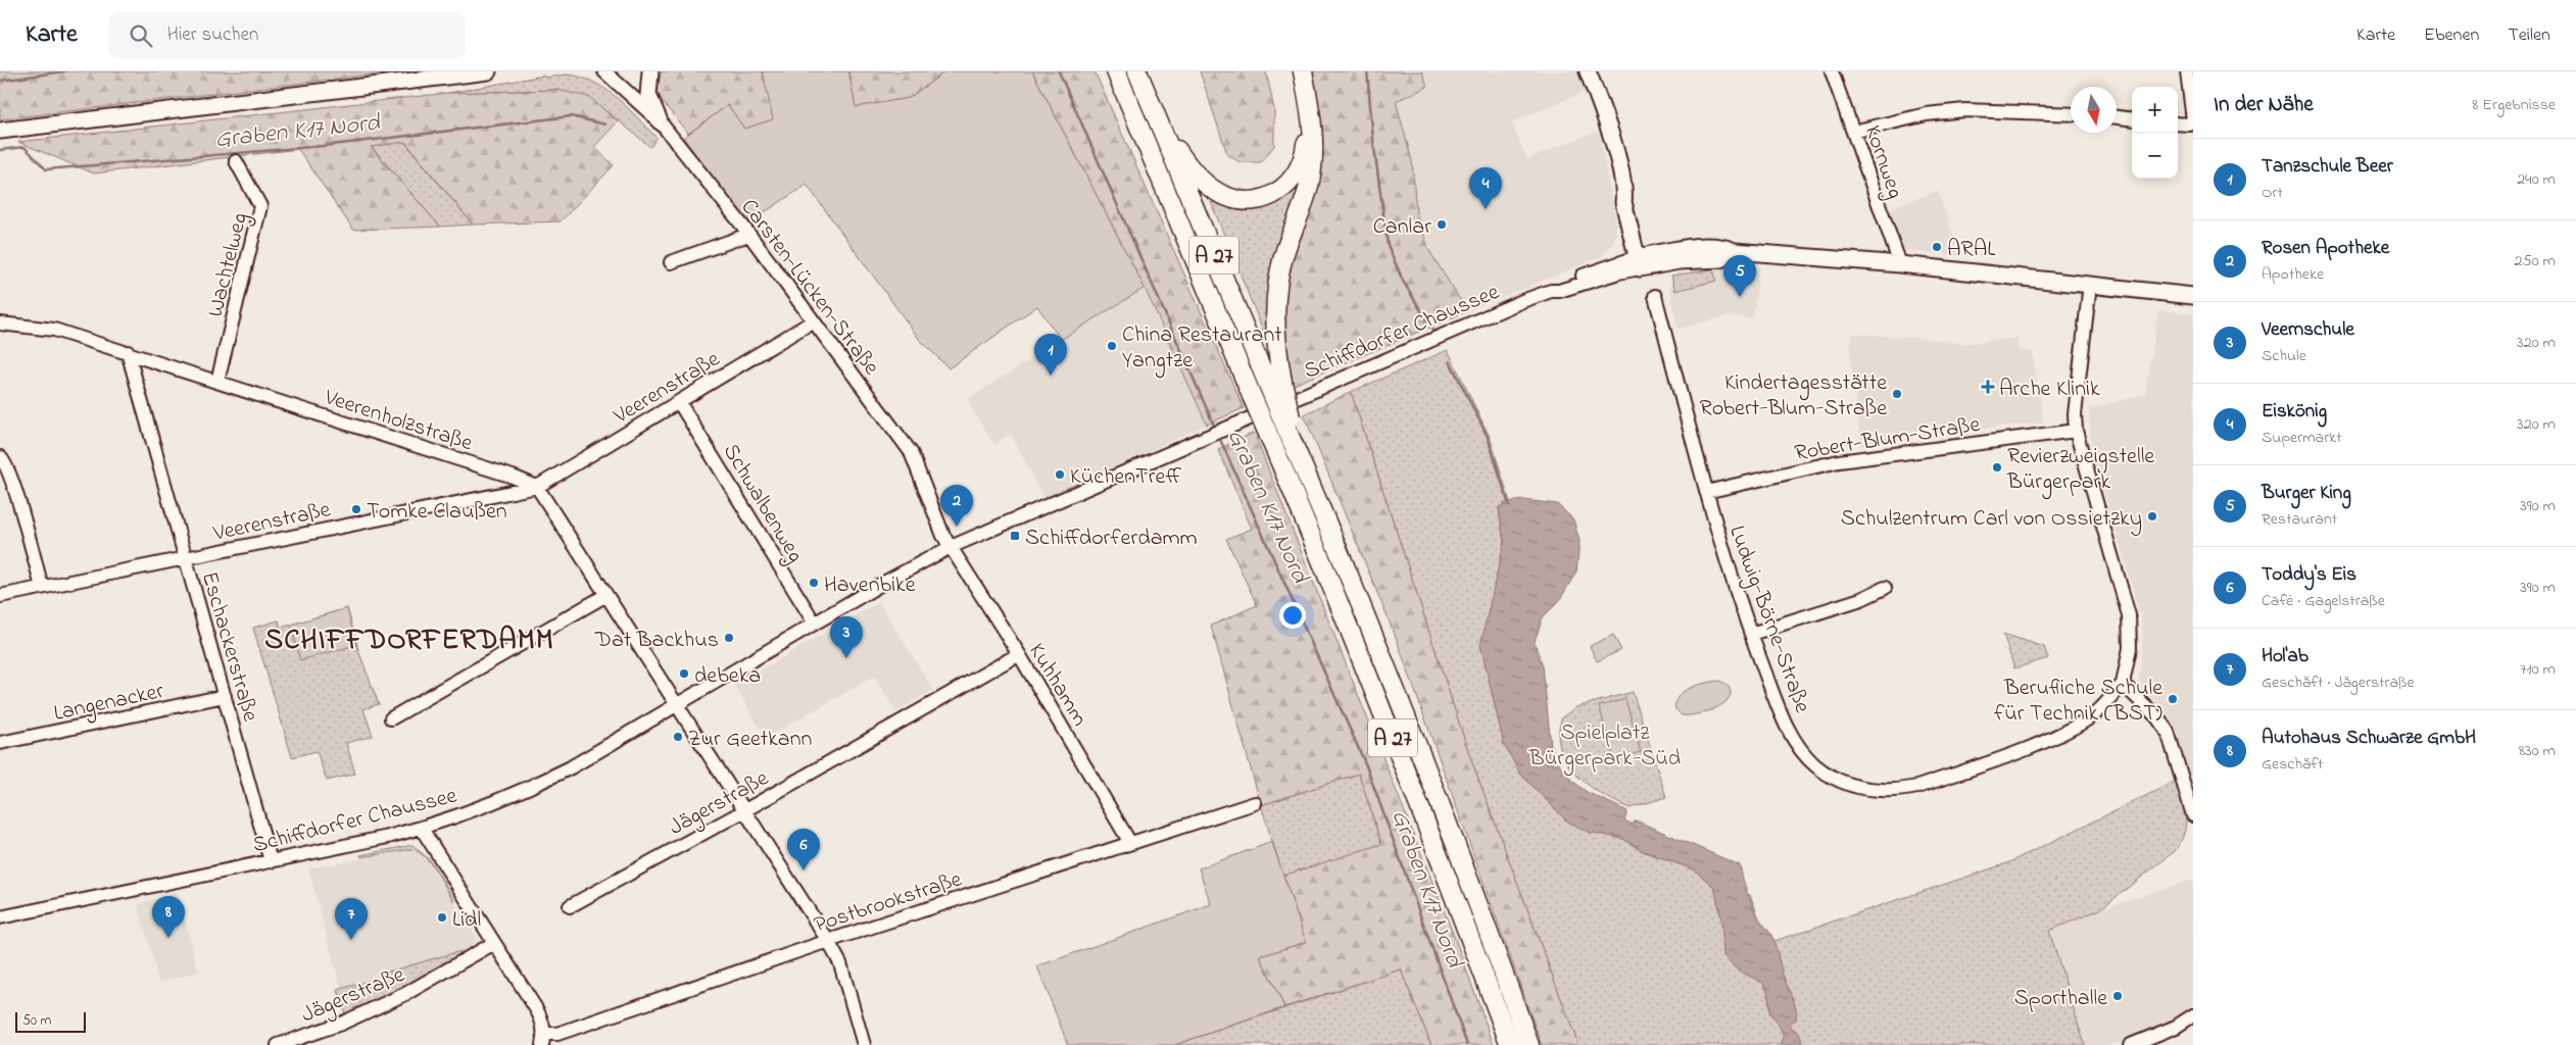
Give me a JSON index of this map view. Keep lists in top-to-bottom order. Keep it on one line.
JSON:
{"streets":{"highway":["A 27"],"main road":["Schiffdorfer Chaussee"],"street":["Kornweg","Wachtelweg","Carsten-Lücken-Straße","Veerenstraße","Veerenholzstraße","Robert-Blum-Straße","Schwalbenweg","Ludwig-Börne-Straße","Eschackerstraße","Kuhhamm","Langenacker","Jägerstraße","Postbrookstraße"]},"crossings":[["Kornweg","Schiffdorfer Chaussee"],["Wachtelweg","Veerenholzstraße"],["Carsten-Lücken-Straße","Schiffdorfer Chaussee"],["Carsten-Lücken-Straße","Veerenstraße"],["Carsten-Lücken-Straße","Kuhhamm"],["Schiffdorfer Chaussee","Schwalbenweg"],["Schiffdorfer Chaussee","Eschackerstraße"],["Schiffdorfer Chaussee","Kuhhamm"],["Veerenstraße","Veerenholzstraße"],["Veerenstraße","Schwalbenweg"],["Veerenstraße","Eschackerstraße"],["Veerenholzstraße","Eschackerstraße"],["Robert-Blum-Straße","Ludwig-Börne-Straße"],["Eschackerstraße","Langenacker"],["Kuhhamm","Jägerstraße"],["Kuhhamm","Postbrookstraße"]],"districts":["SCHIFFDORFERDAMM"],"water":["Graben K17 Nord"],"parks":["Spielplatz Bürgerpark-Süd"],"places":{"other":["Canlar","ARAL","China Restaurant Yangtze","Kindertagesstätte Robert-Blum-Straße","Revierzweigstelle Bürgerpark","KüchenTreff","Tomke Claußen","Schulzentrum Carl von Ossietzky","Havenbike","Dat Backhus","debeka","Berufliche Schule für Technik (BST)","Zur Geetkann","Lidl","Sporthalle"],"health":["Arche Klinik"],"transit":["Schiffdorferdamm"]},"scale_bar":"50 m","north":"bottom","page":{"header":"Karte","search":"Hier suchen","nav":["Karte","Ebenen","Teilen"],"heading":["In der Nähe","8 Ergebnisse"],"map_buttons":["+","−"],"list":[{"mark":"1","name":"Tanzschule Beer","note":"Ort","value":"240 m"},{"mark":"2","name":"Rosen Apotheke","note":"Apotheke","value":"250 m"},{"mark":"3","name":"Veernschule","note":"Schule","value":"320 m"},{"mark":"4","name":"Eiskönig","note":"Supermarkt","value":"320 m"},{"mark":"5","name":"Burger King","note":"Restaurant","value":"390 m"},{"mark":"6","name":"Toddy's Eis","note":"Café · Gagelstraße","value":"390 m"},{"mark":"7","name":"Hol'ab","note":"Geschäft · Jägerstraße","value":"710 m"},{"mark":"8","name":"Autohaus Schwarze GmbH","note":"Geschäft","value":"830 m"}],"pins":["4","5","1","2","3","6","8","7"],"scale":"50 m"}}
